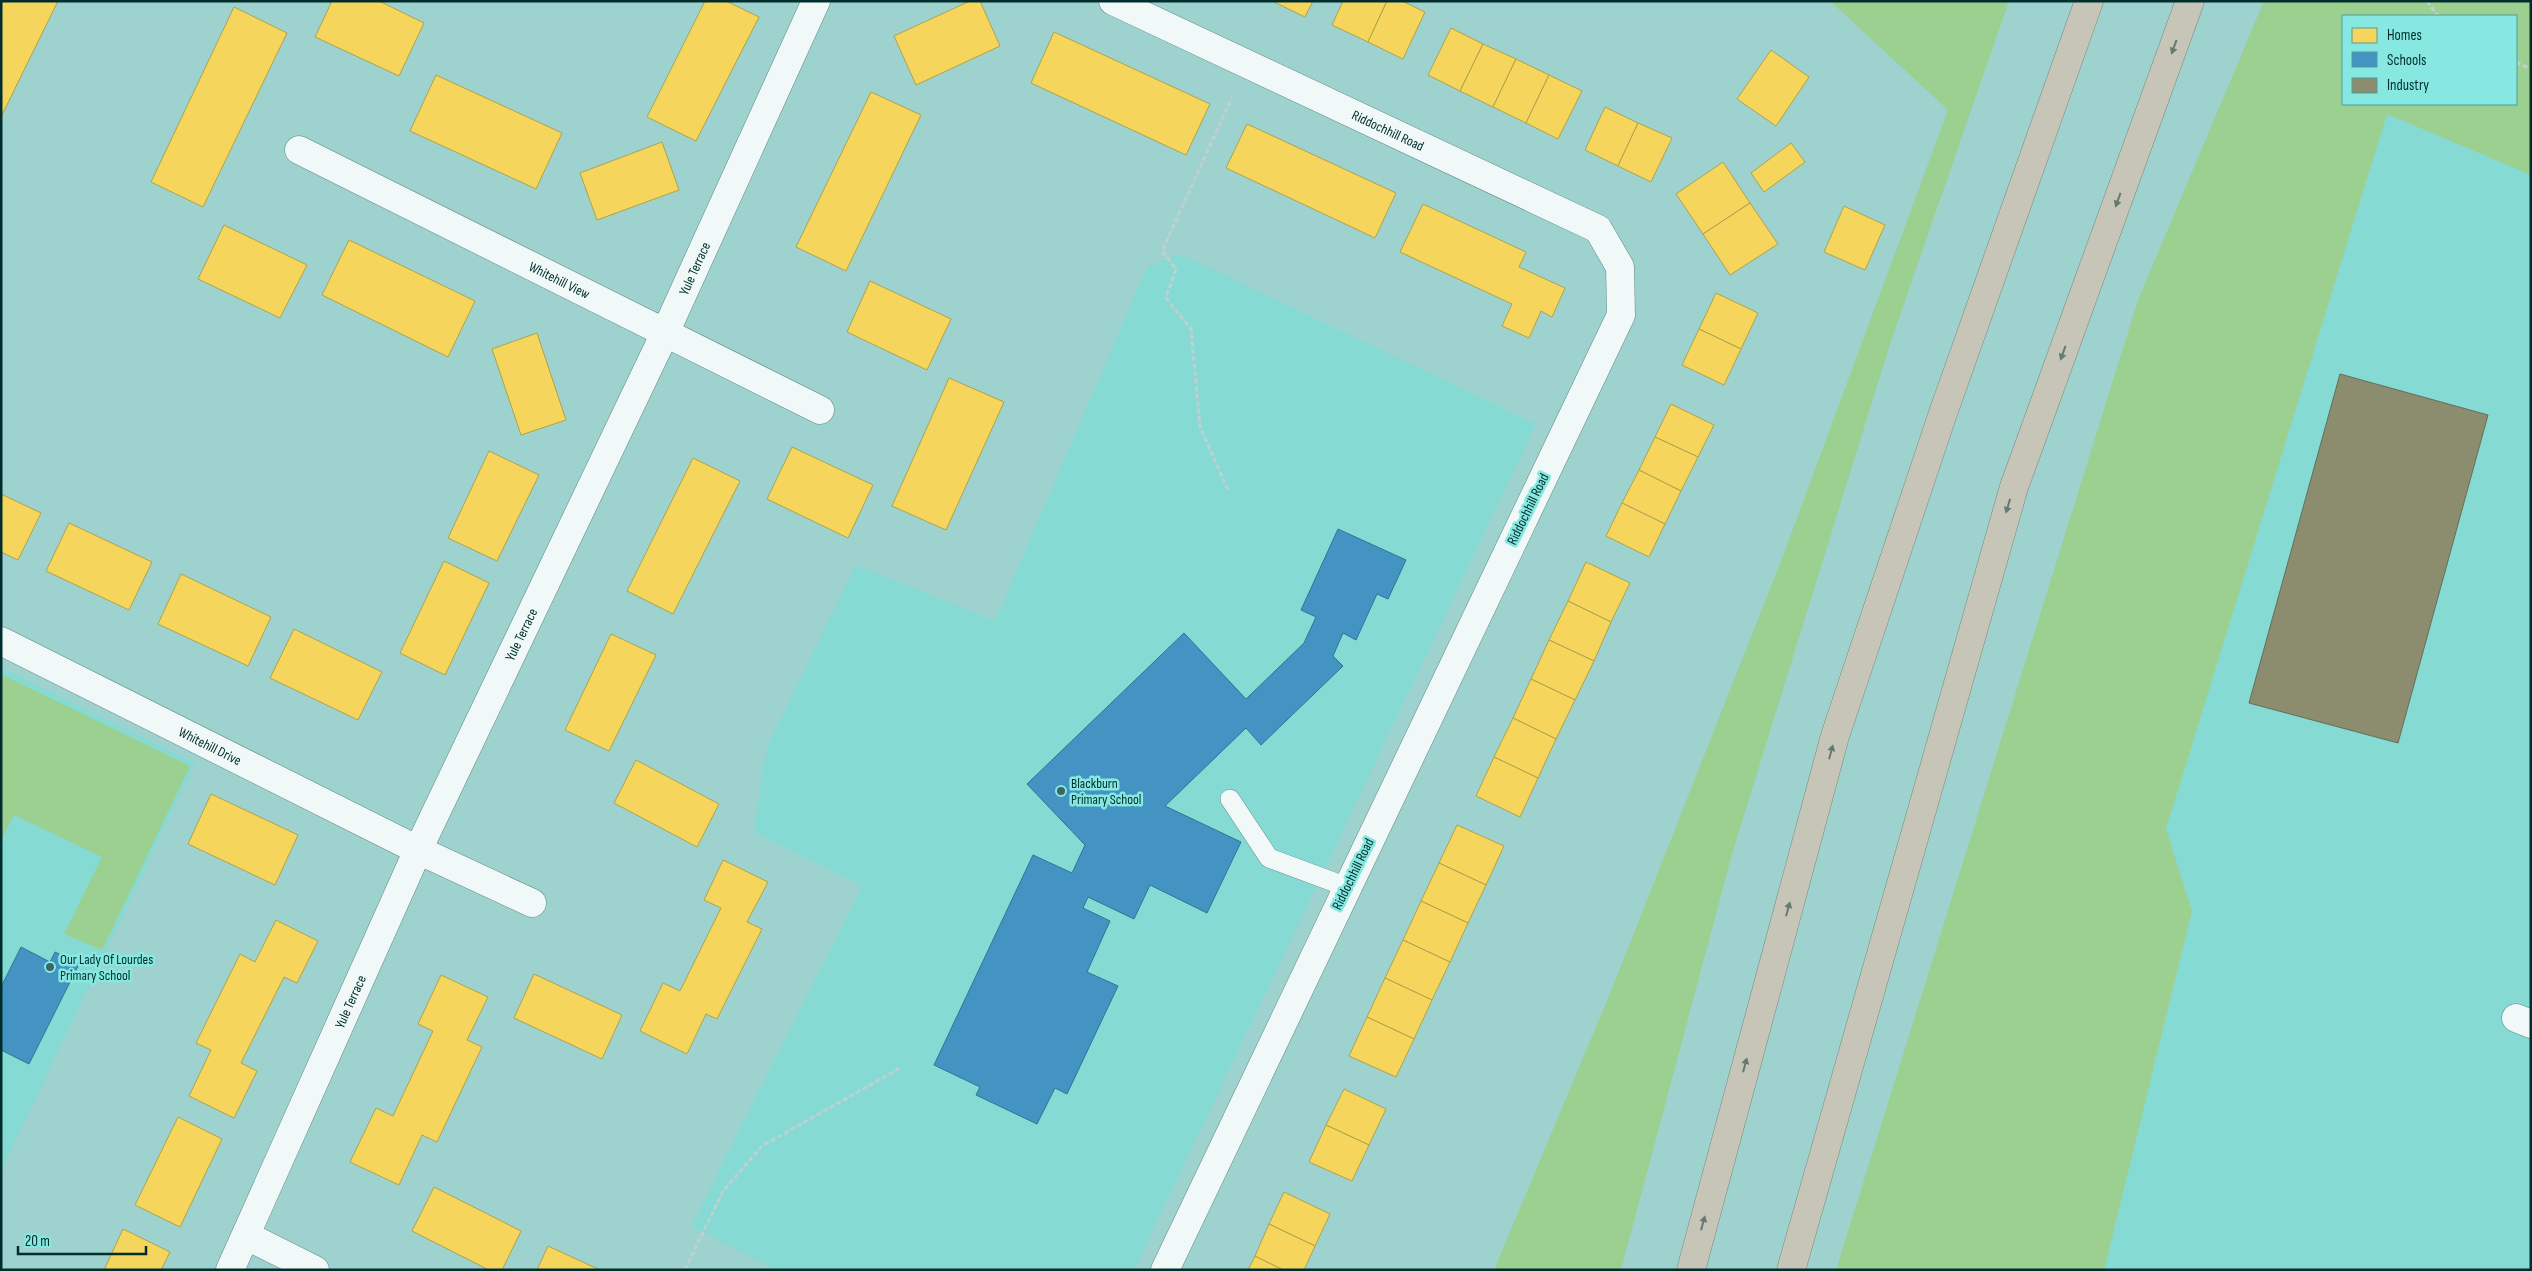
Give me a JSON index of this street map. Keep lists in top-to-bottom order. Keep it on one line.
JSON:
{"streets":{"street":["Riddochhill Road","Yule Terrace","Whitehill View","Whitehill Drive"]},"crossings":[["Yule Terrace","Whitehill View"],["Yule Terrace","Whitehill Drive"]],"places":["Blackburn Primary School","Our Lady Of Lourdes Primary School"],"legend":["Homes","Schools","Industry"],"scale_bar":"20 m"}
